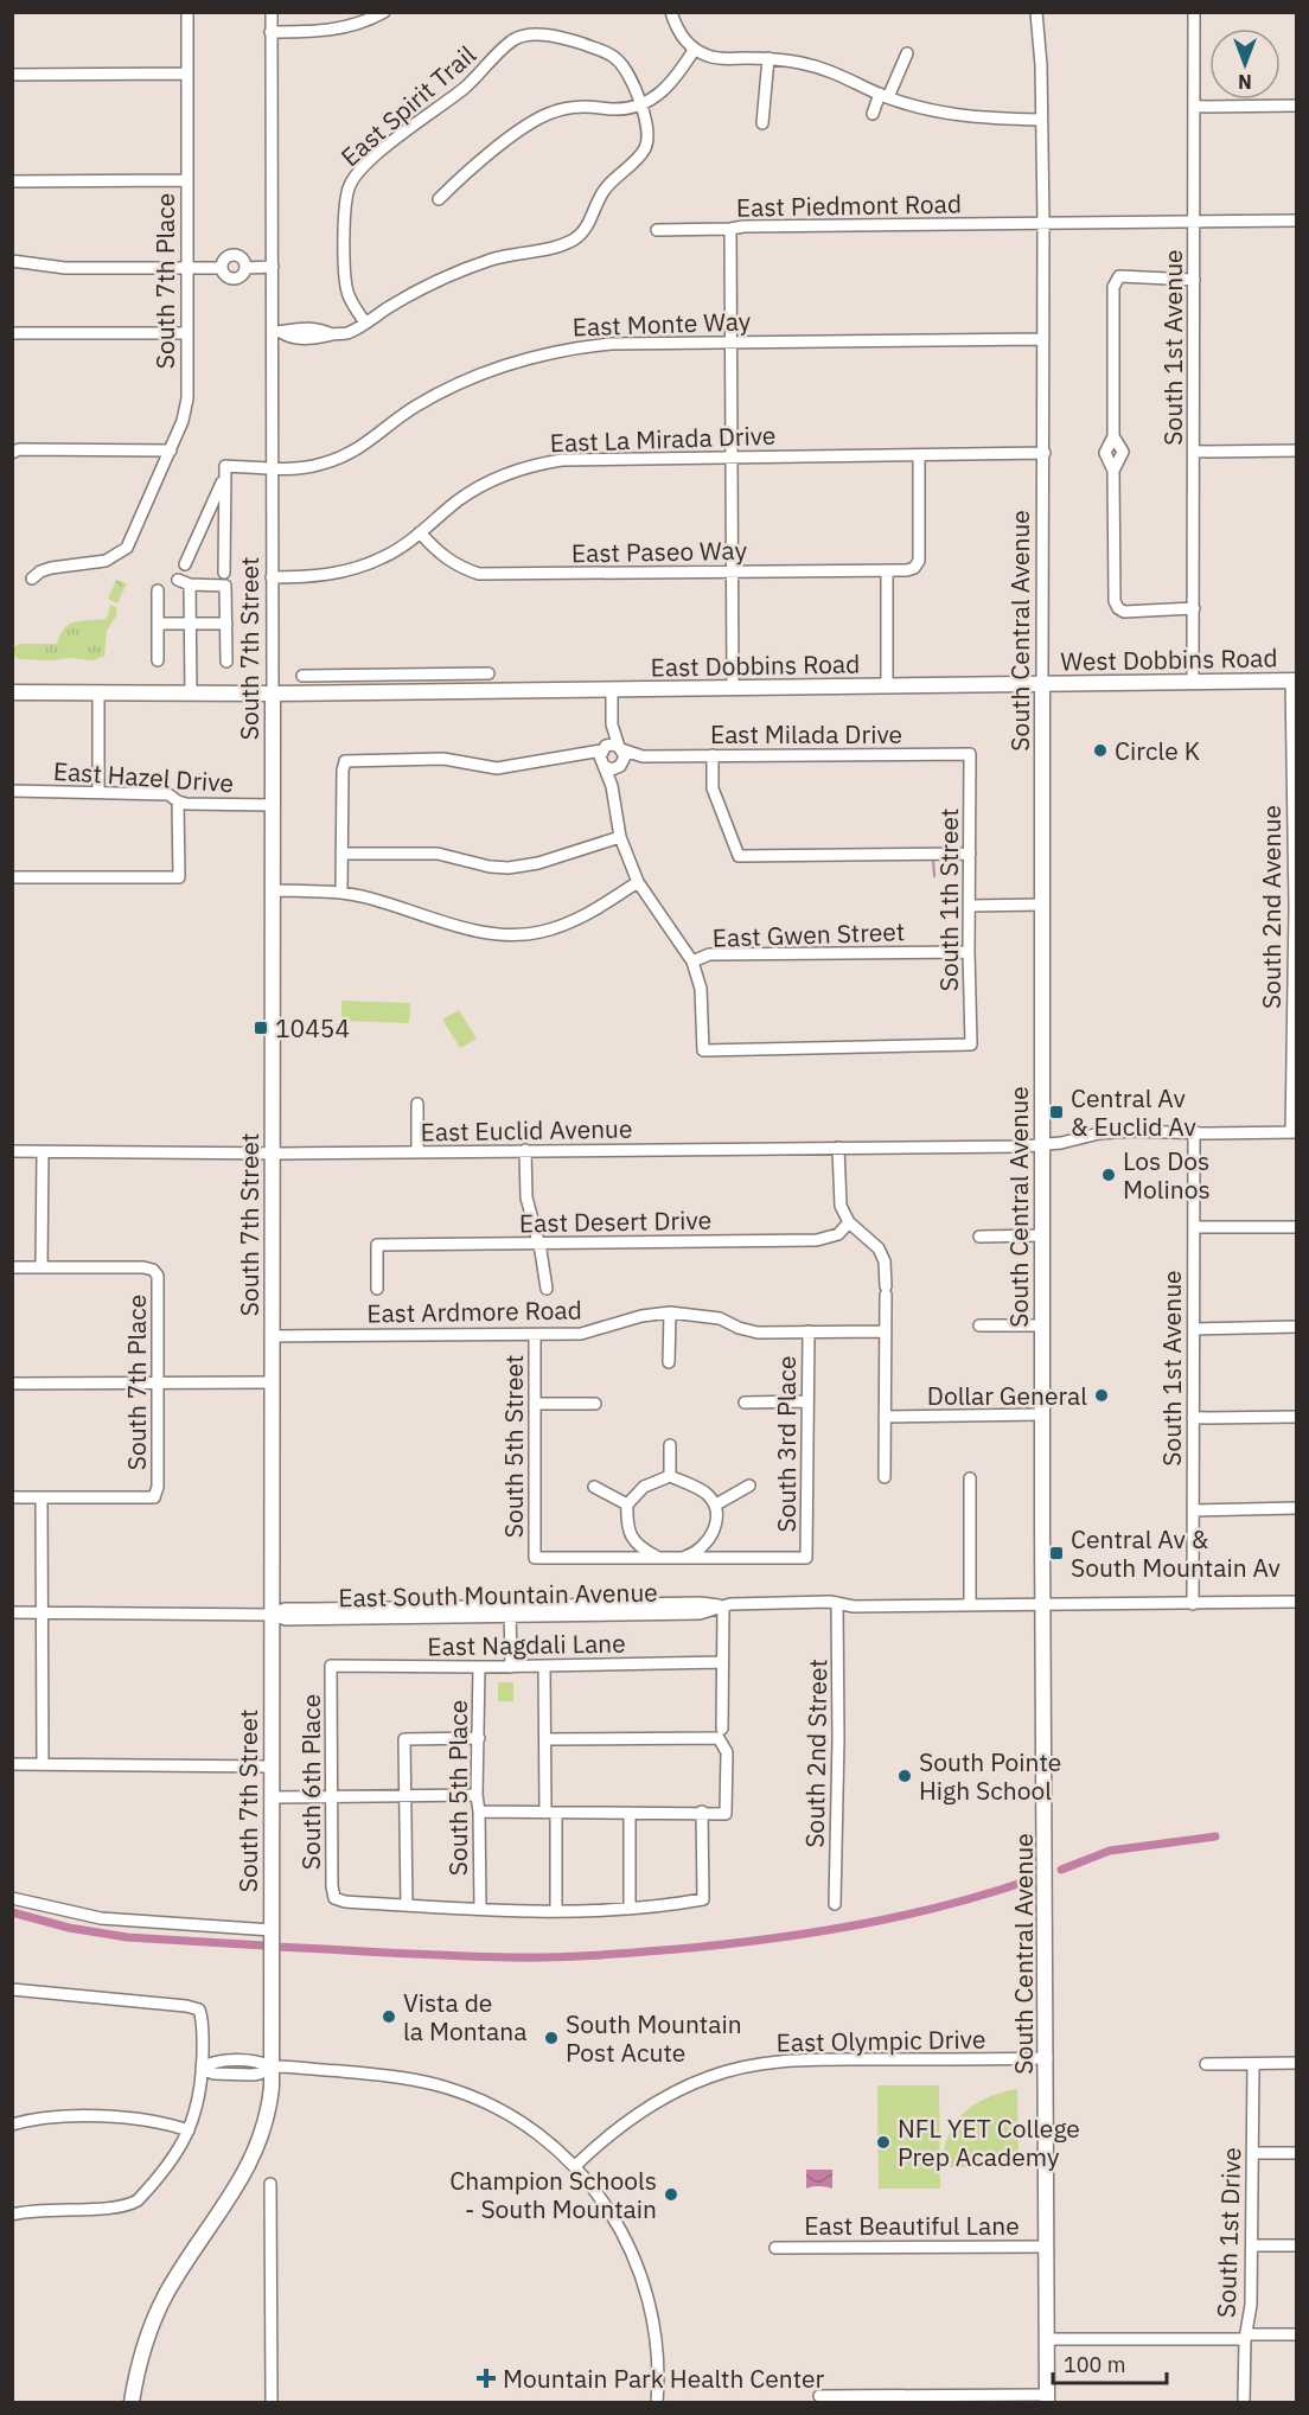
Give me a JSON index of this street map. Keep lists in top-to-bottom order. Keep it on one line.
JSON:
{"streets":{"main road":["South Central Avenue","South 7th Street","West Dobbins Road","East Dobbins Road"],"street":["East Spirit Trail","East Piedmont Road","South 7th Place","East Monte Way","South 1st Avenue","East La Mirada Drive","East Paseo Way","East Milada Drive","East Hazel Drive","South 1th Street","South 2nd Avenue","East Gwen Street","East Euclid Avenue","East Desert Drive","East Ardmore Road","South 3rd Place","South 5th Street","East South Mountain Avenue","East Nagdali Lane","South 2nd Street","South 6th Place","South 5th Place","East Olympic Drive","East Beautiful Lane","South 1st Drive"]},"crossings":[["East Piedmont Road","South 1st Avenue"],["East Piedmont Road","South Central Avenue"],["East Monte Way","South Central Avenue"],["East Monte Way","South 7th Street"],["South 1st Avenue","West Dobbins Road"],["South 1st Avenue","East Euclid Avenue"],["South 1st Avenue","East South Mountain Avenue"],["East La Mirada Drive","East Paseo Way"],["East La Mirada Drive","South Central Avenue"],["East La Mirada Drive","South 7th Street"],["South Central Avenue","West Dobbins Road"],["South Central Avenue","East Dobbins Road"],["South Central Avenue","East Euclid Avenue"],["South Central Avenue","East South Mountain Avenue"],["South Central Avenue","East Olympic Drive"],["South Central Avenue","East Beautiful Lane"],["South 7th Street","East Dobbins Road"],["South 7th Street","East Hazel Drive"],["South 7th Street","East Euclid Avenue"],["South 7th Street","East Ardmore Road"],["South 7th Street","East South Mountain Avenue"],["West Dobbins Road","East Dobbins Road"],["West Dobbins Road","South 2nd Avenue"],["East Milada Drive","South 1th Street"],["South 1th Street","East Gwen Street"],["South 2nd Avenue","East Euclid Avenue"],["East Ardmore Road","South 3rd Place"],["East Ardmore Road","South 5th Street"],["South 3rd Place","South 5th Street"],["East South Mountain Avenue","South 2nd Street"],["East Nagdali Lane","South 6th Place"],["East Nagdali Lane","South 5th Place"]],"places":{"other":["Circle K","Los Dos Molinos","Dollar General","South Pointe High School","Vista de la Montana","South Mountain Post Acute","NFL YET College Prep Academy","Champion Schools - South Mountain"],"transit":["10454","Central Av & Euclid Av","Central Av & South Mountain Av"],"health":["Mountain Park Health Center"]},"scale_bar":"100 m","north":"bottom"}
